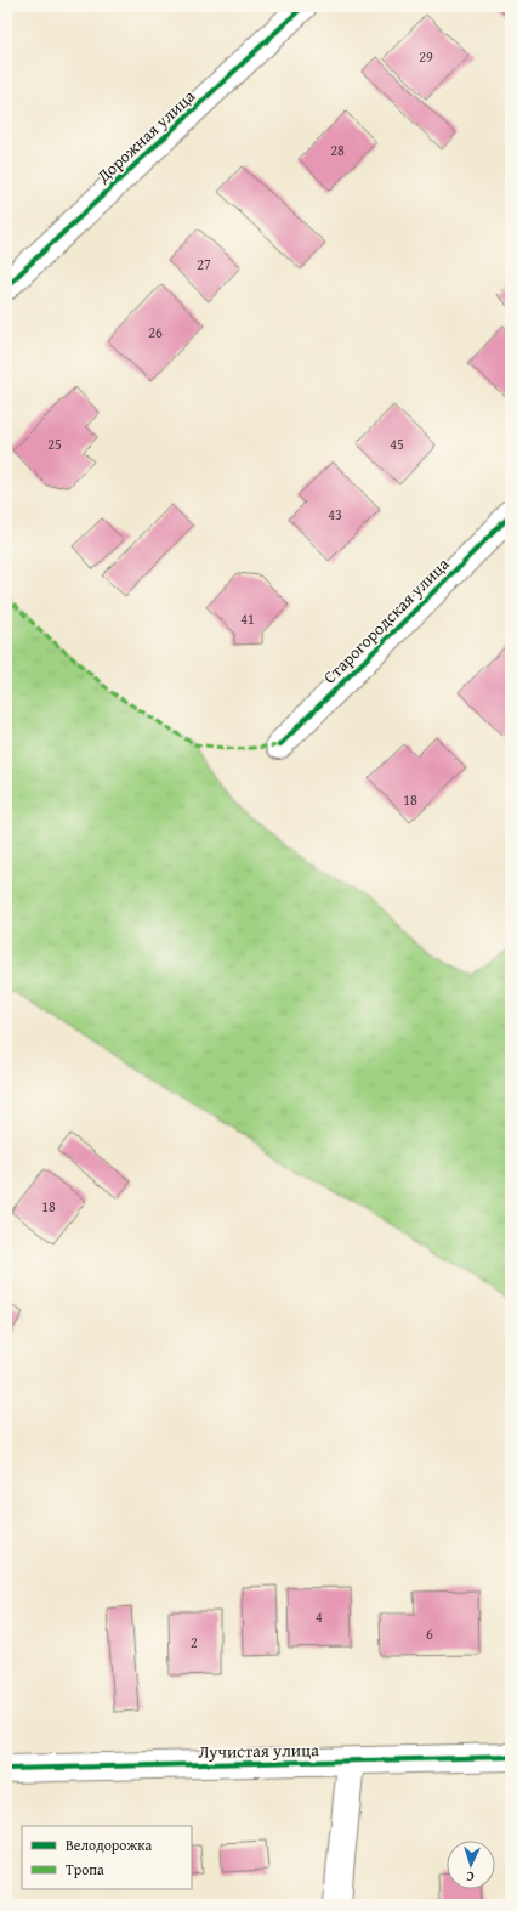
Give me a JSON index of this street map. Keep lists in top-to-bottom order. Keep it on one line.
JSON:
{"streets":{"street":["Дорожная улица","Старогородская улица","Лучистая улица"]},"house_numbers":["29","28","27","26","25","45","43","41","18","18","4","6","2"],"legend":["Велодорожка","Тропа"],"north":"bottom"}
